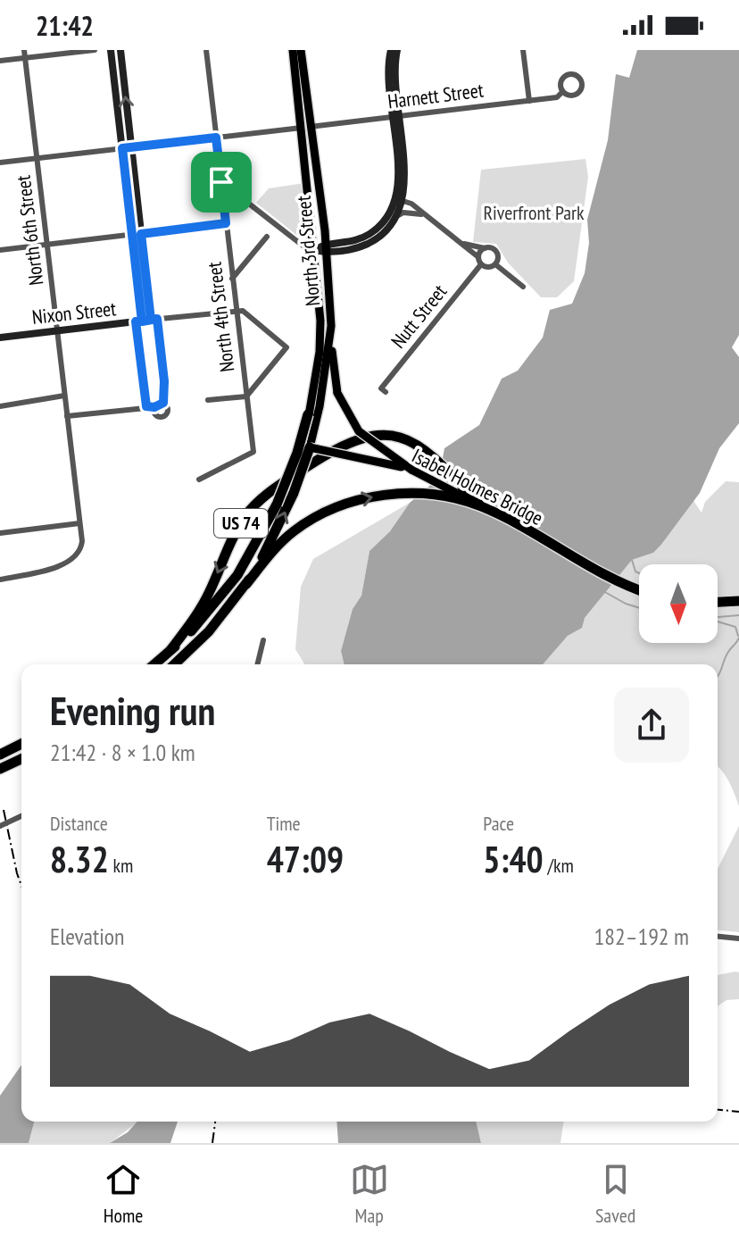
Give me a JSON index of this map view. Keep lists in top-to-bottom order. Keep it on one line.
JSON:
{"streets":{"highway":["Isabel Holmes Bridge","US 74"],"main road":["North 3rd Street"],"street":["Harnett Street","North 6th Street","Nixon Street","Nutt Street","North 4th Street"]},"crossings":[["Harnett Street","North 6th Street"],["Harnett Street","North 3rd Street"],["Harnett Street","North 4th Street"],["North 6th Street","Nixon Street"],["North 3rd Street","Isabel Holmes Bridge"],["Nixon Street","North 4th Street"],["Isabel Holmes Bridge","US 74"]],"parks":["Riverfront Park"],"north":"bottom","page":{"status":"21:42","heading":["Evening run","21:42 · 8 × 1.0 km"],"stats":[["Distance","8.32 km"],["Time","47:09"],["Pace","5:40 /km"]],"chart":["Elevation","182–192 m"],"tabs":["Home","Map","Saved"]}}
